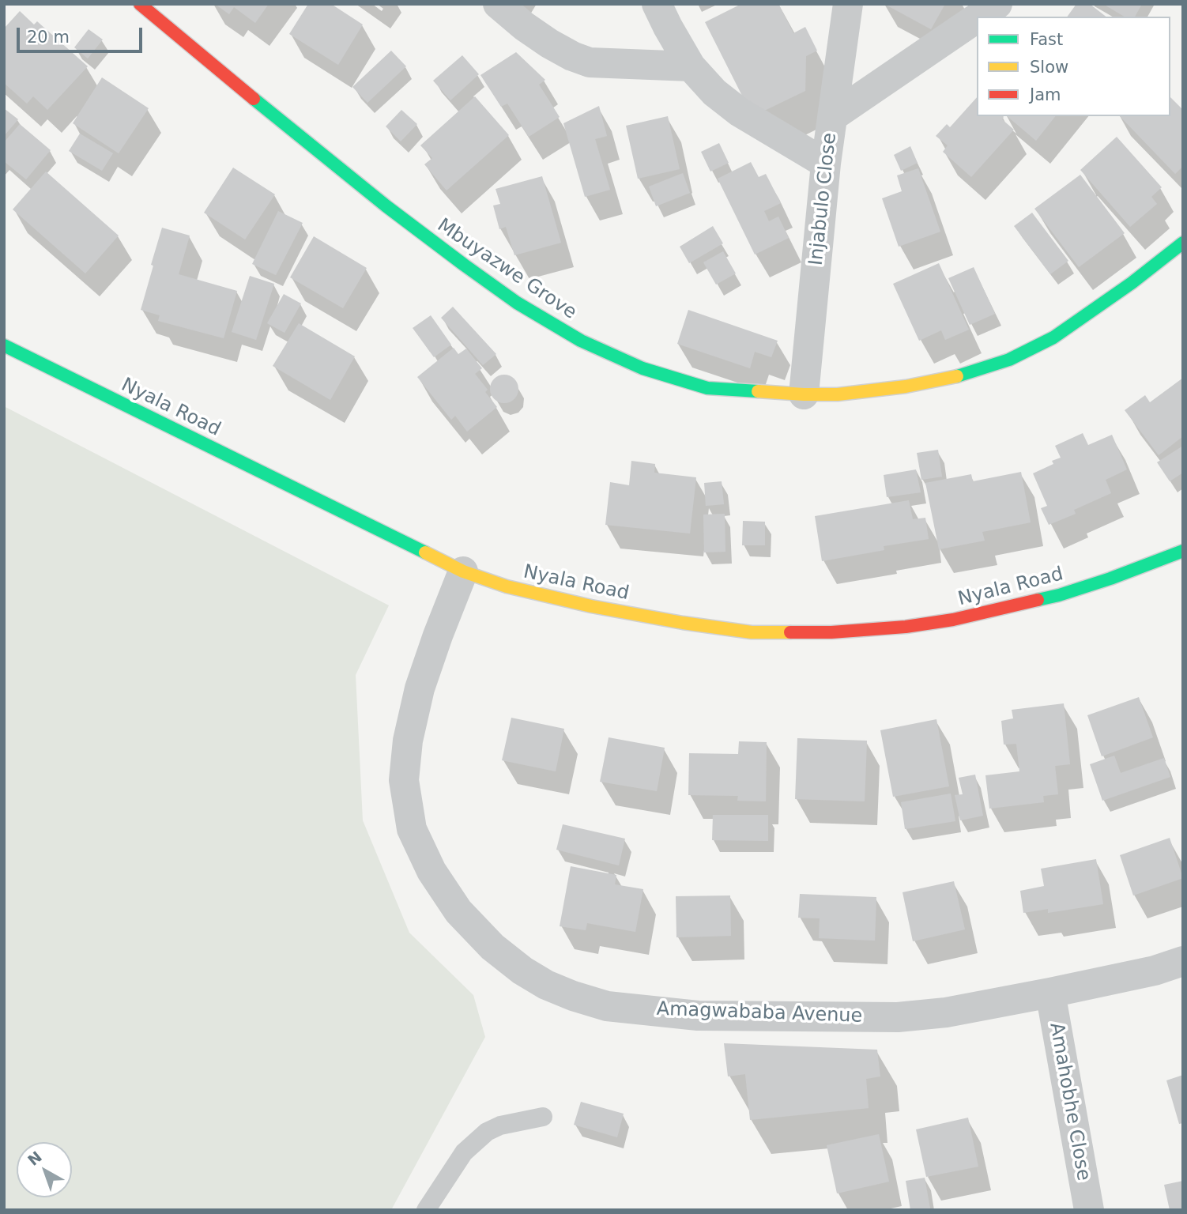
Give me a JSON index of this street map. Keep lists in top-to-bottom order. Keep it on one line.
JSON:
{"streets":{"street":["Injabulo Close","Mbuyazwe Grove","Nyala Road","Amagwababa Avenue","Amahobhe Close"]},"crossings":[["Injabulo Close","Mbuyazwe Grove"],["Nyala Road","Amagwababa Avenue"],["Amagwababa Avenue","Amahobhe Close"]],"legend":["Fast","Slow","Jam"],"scale_bar":"20 m","north":"top left"}
